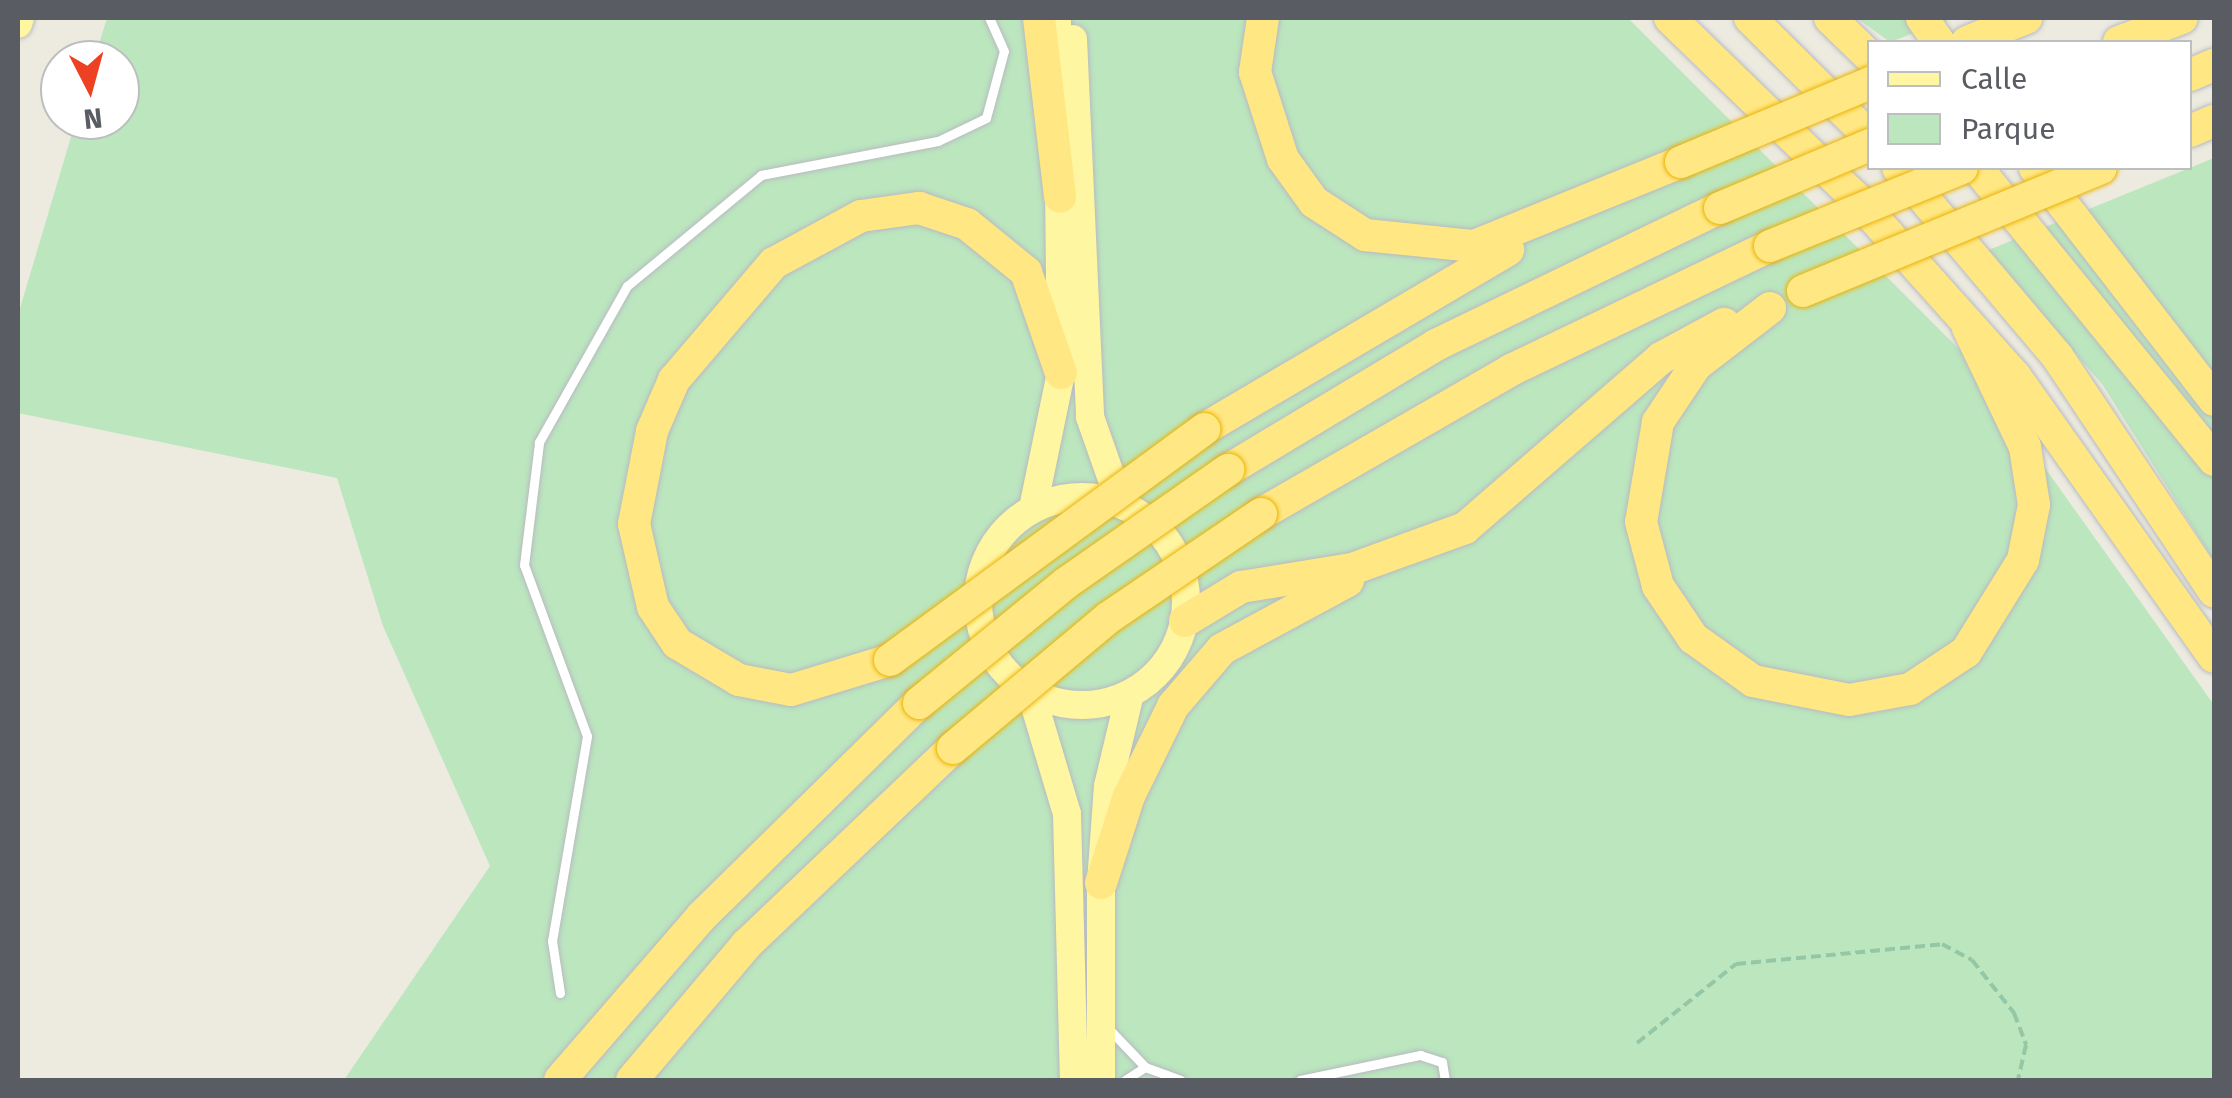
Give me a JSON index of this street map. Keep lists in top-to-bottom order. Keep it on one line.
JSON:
{"legend":["Calle","Parque"],"north":"bottom"}
